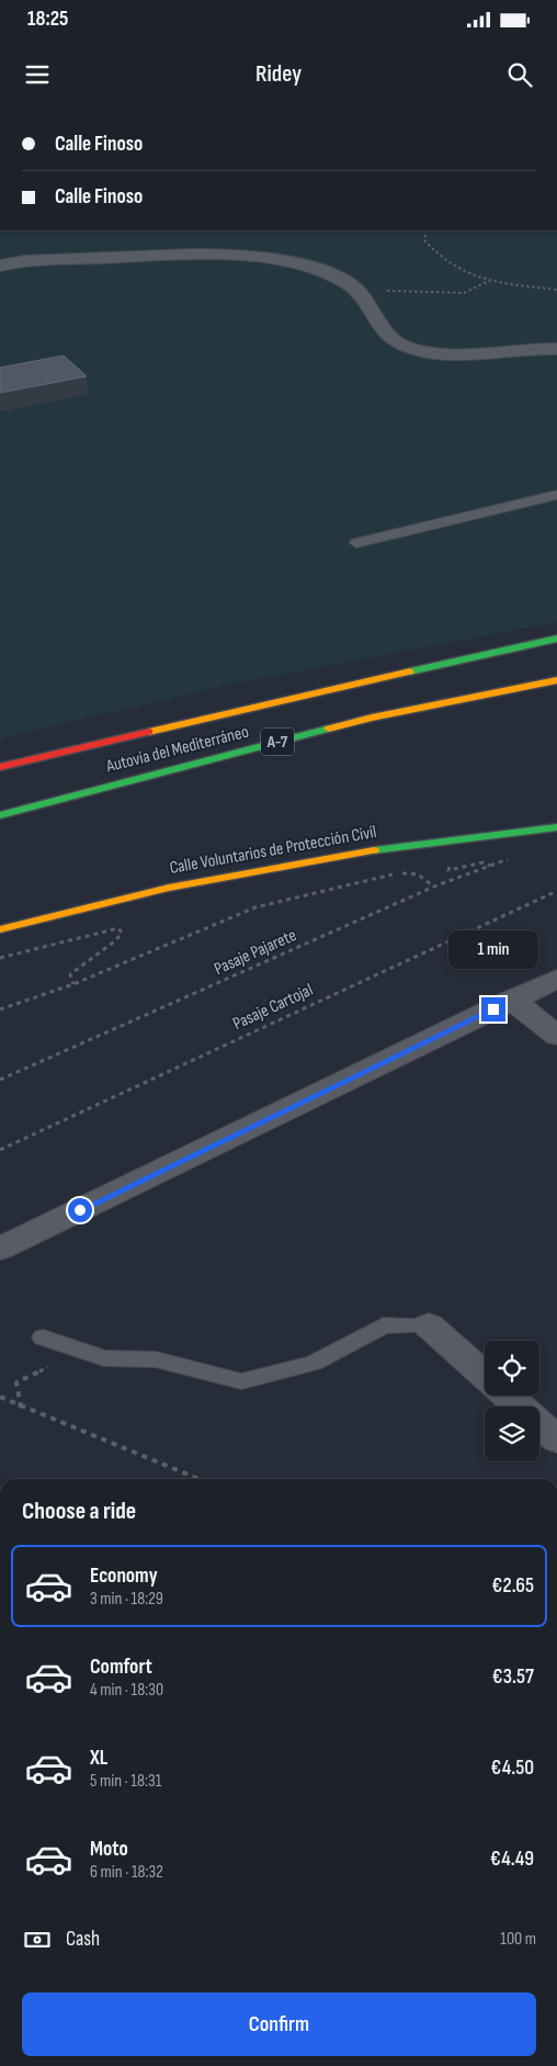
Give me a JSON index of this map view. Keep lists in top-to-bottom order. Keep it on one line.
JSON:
{"streets":{"main road":["A-7","Autovía del Mediterráneo","Calle Voluntarios de Protección Civíl"],"path":["Pasaje Pajarete","Pasaje Cartojal"]},"page":{"status":"18:25","header":"Ridey","banner":["Calle Finoso","Calle Finoso"],"bubble":"1 min","heading":"Choose a ride","list":[{"name":"Economy","note":"3 min · 18:29","value":"€2.65"},{"name":"Comfort","note":"4 min · 18:30","value":"€3.57"},{"name":"XL","note":"5 min · 18:31","value":"€4.50"},{"name":"Moto","note":"6 min · 18:32","value":"€4.49"}],"pay":["Cash","100 m"],"buttons":"Confirm"}}
